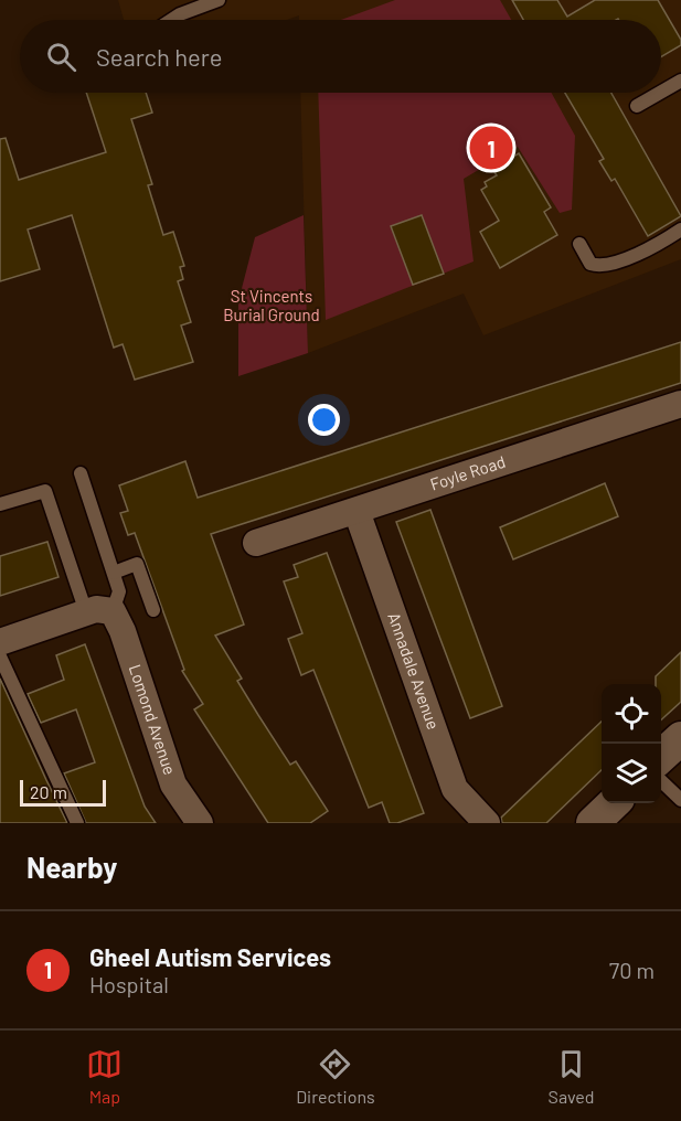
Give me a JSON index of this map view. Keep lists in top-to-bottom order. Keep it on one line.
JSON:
{"streets":{"street":["Foyle Road","Annadale Avenue","Lomond Avenue"]},"crossings":[["Foyle Road","Annadale Avenue"]],"parks":["St Vincents Burial Ground"],"scale_bar":"20 m","page":{"search":"Search here","pins":"1","scale":"20 m","heading":"Nearby","list":[{"mark":"1","name":"Gheel Autism Services","note":"Hospital","value":"70 m"}],"nav":["Map","Directions","Saved"]}}
